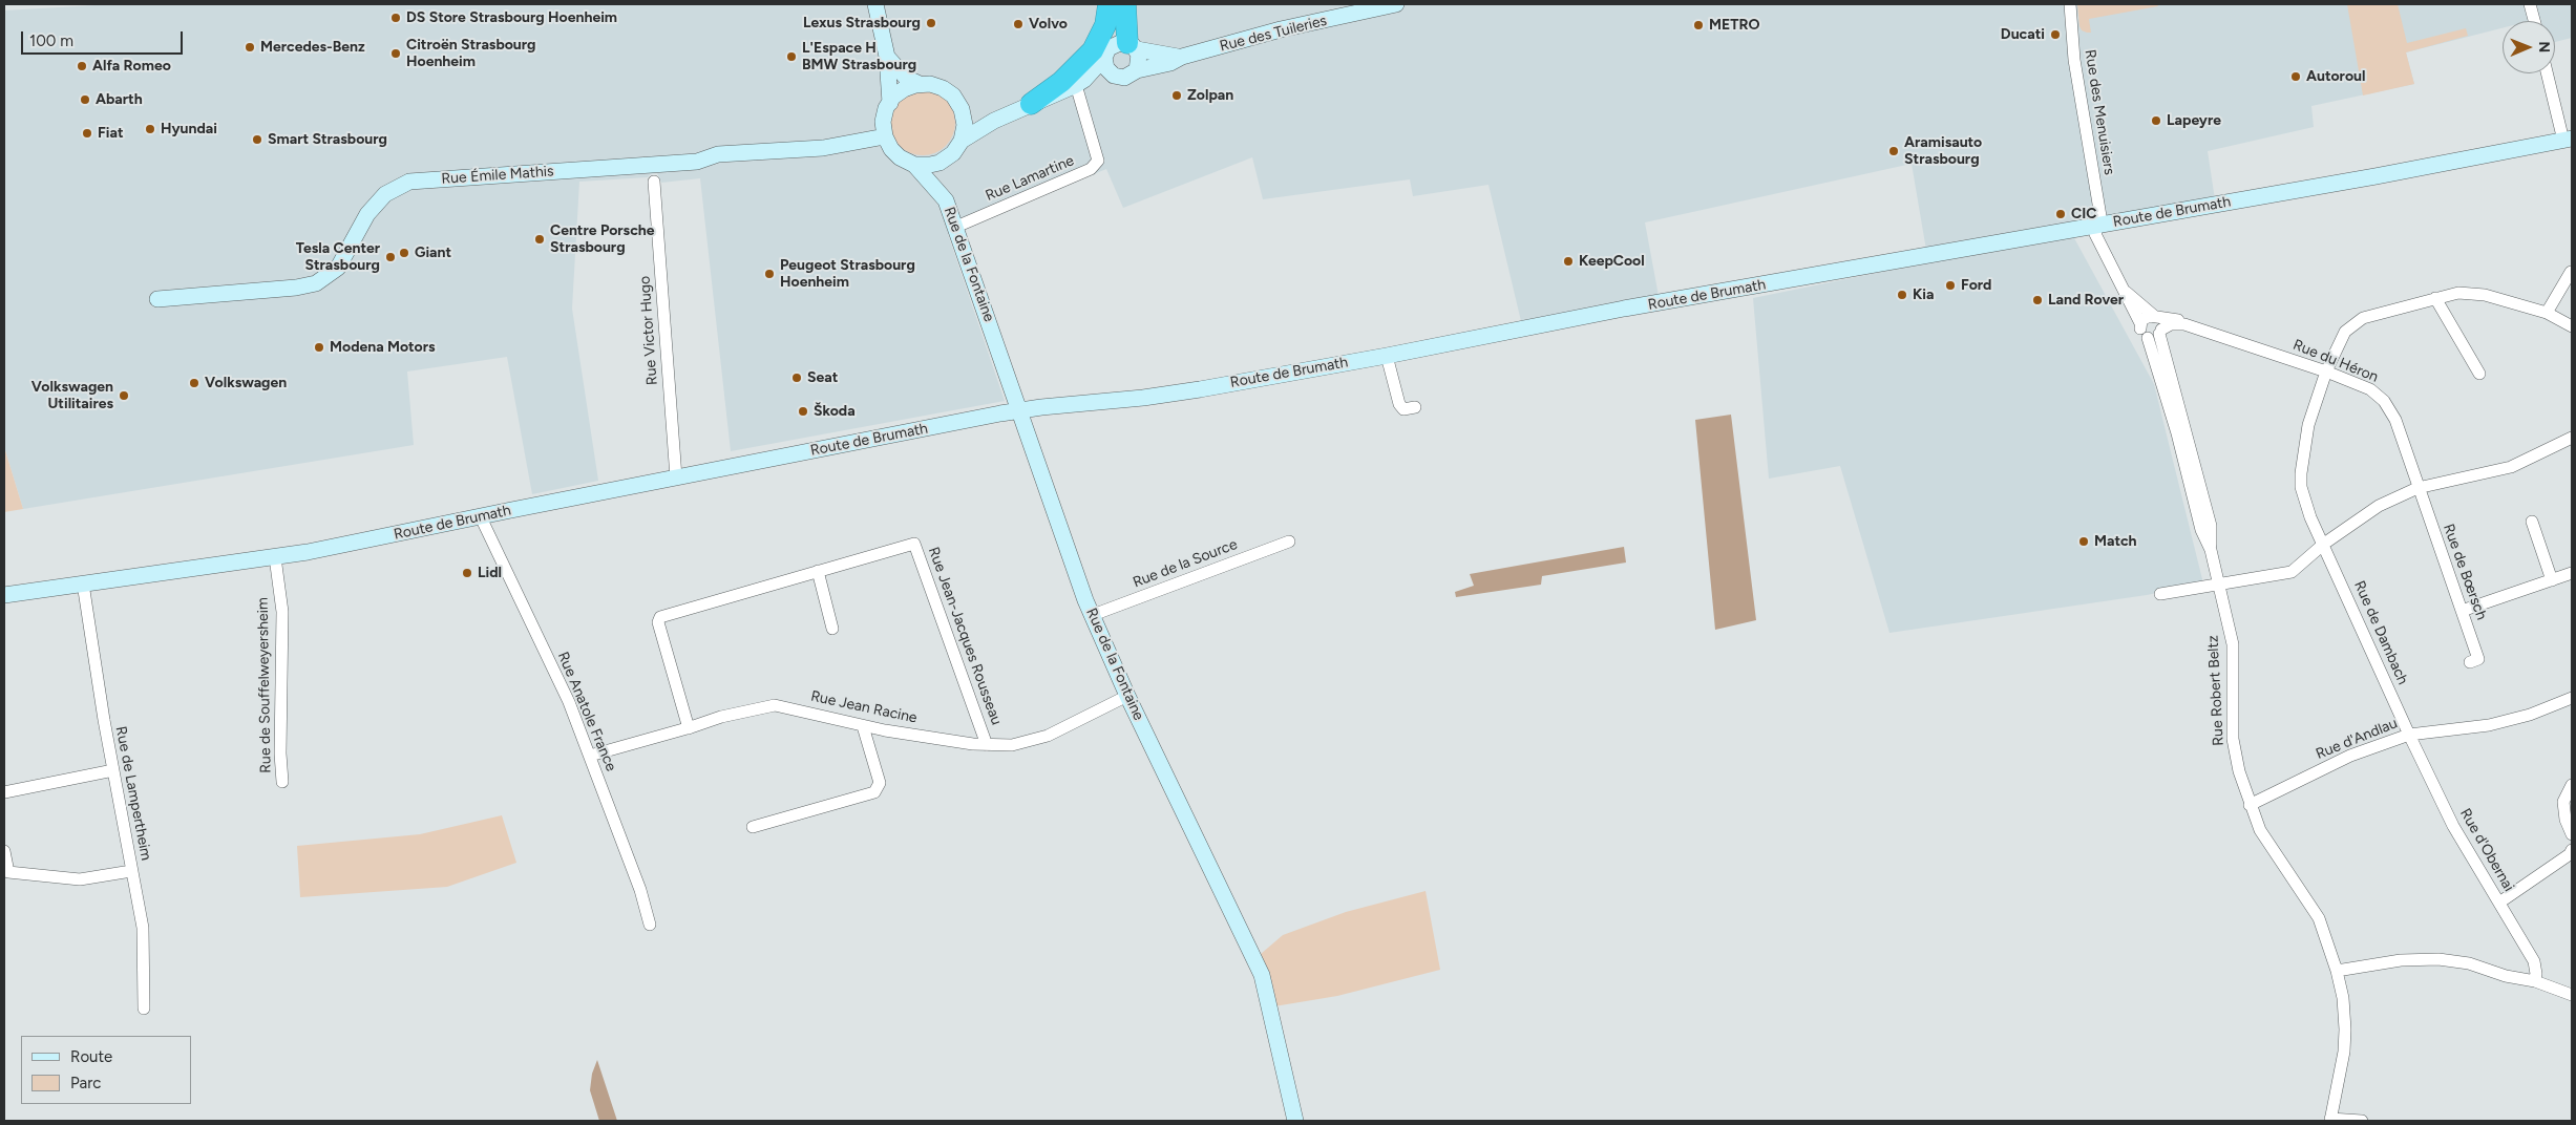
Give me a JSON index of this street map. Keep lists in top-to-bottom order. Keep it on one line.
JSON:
{"streets":{"street":["Rue des Tuileries","Rue des Menuisiers","Rue Émile Mathis","Rue Lamartine","Route de Brumath","Rue de la Fontaine","Rue Victor Hugo","Rue du Héron","Rue de la Source","Rue de Bœrsch","Rue de Dambach","Rue Jean-Jacques Rousseau","Rue de Souffelweyersheim","Rue Robert Beltz","Rue Jean Racine","Rue Anatole France","Rue d'Andlau","Rue de Lampertheim","Rue d'Obernai"]},"crossings":[["Rue des Tuileries","Rue Émile Mathis"],["Rue des Tuileries","Rue Lamartine"],["Rue des Tuileries","Rue de la Fontaine"],["Rue des Menuisiers","Route de Brumath"],["Rue des Menuisiers","Rue Robert Beltz"],["Rue Émile Mathis","Rue de la Fontaine"],["Rue Lamartine","Rue de la Fontaine"],["Route de Brumath","Rue de la Fontaine"],["Route de Brumath","Rue Victor Hugo"],["Route de Brumath","Rue de Souffelweyersheim"],["Route de Brumath","Rue Robert Beltz"],["Route de Brumath","Rue Anatole France"],["Route de Brumath","Rue de Lampertheim"],["Rue de la Fontaine","Rue de la Source"],["Rue de la Fontaine","Rue Jean Racine"],["Rue du Héron","Rue de Bœrsch"],["Rue du Héron","Rue de Dambach"],["Rue du Héron","Rue Robert Beltz"],["Rue de Dambach","Rue d'Andlau"],["Rue de Dambach","Rue d'Obernai"],["Rue Jean-Jacques Rousseau","Rue Jean Racine"],["Rue Robert Beltz","Rue d'Andlau"],["Rue Jean Racine","Rue Anatole France"],["Rue d'Andlau","Rue d'Obernai"]],"places":["DS Store Strasbourg Hoenheim","Lexus Strasbourg","Volvo","METRO","Ducati","Mercedes-Benz","Citroën Strasbourg Hoenheim","L'Espace H BMW Strasbourg","Alfa Romeo","Autoroul","Zolpan","Abarth","Lapeyre","Hyundai","Fiat","Smart Strasbourg","Aramisauto Strasbourg","CIC","Centre Porsche Strasbourg","Giant","Tesla Center Strasbourg","KeepCool","Peugeot Strasbourg Hoenheim","Ford","Kia","Land Rover","Modena Motors","Seat","Volkswagen","Volkswagen Utilitaires","Škoda","Match","Lidl"],"legend":["Route","Parc"],"scale_bar":"100 m","north":"right"}
